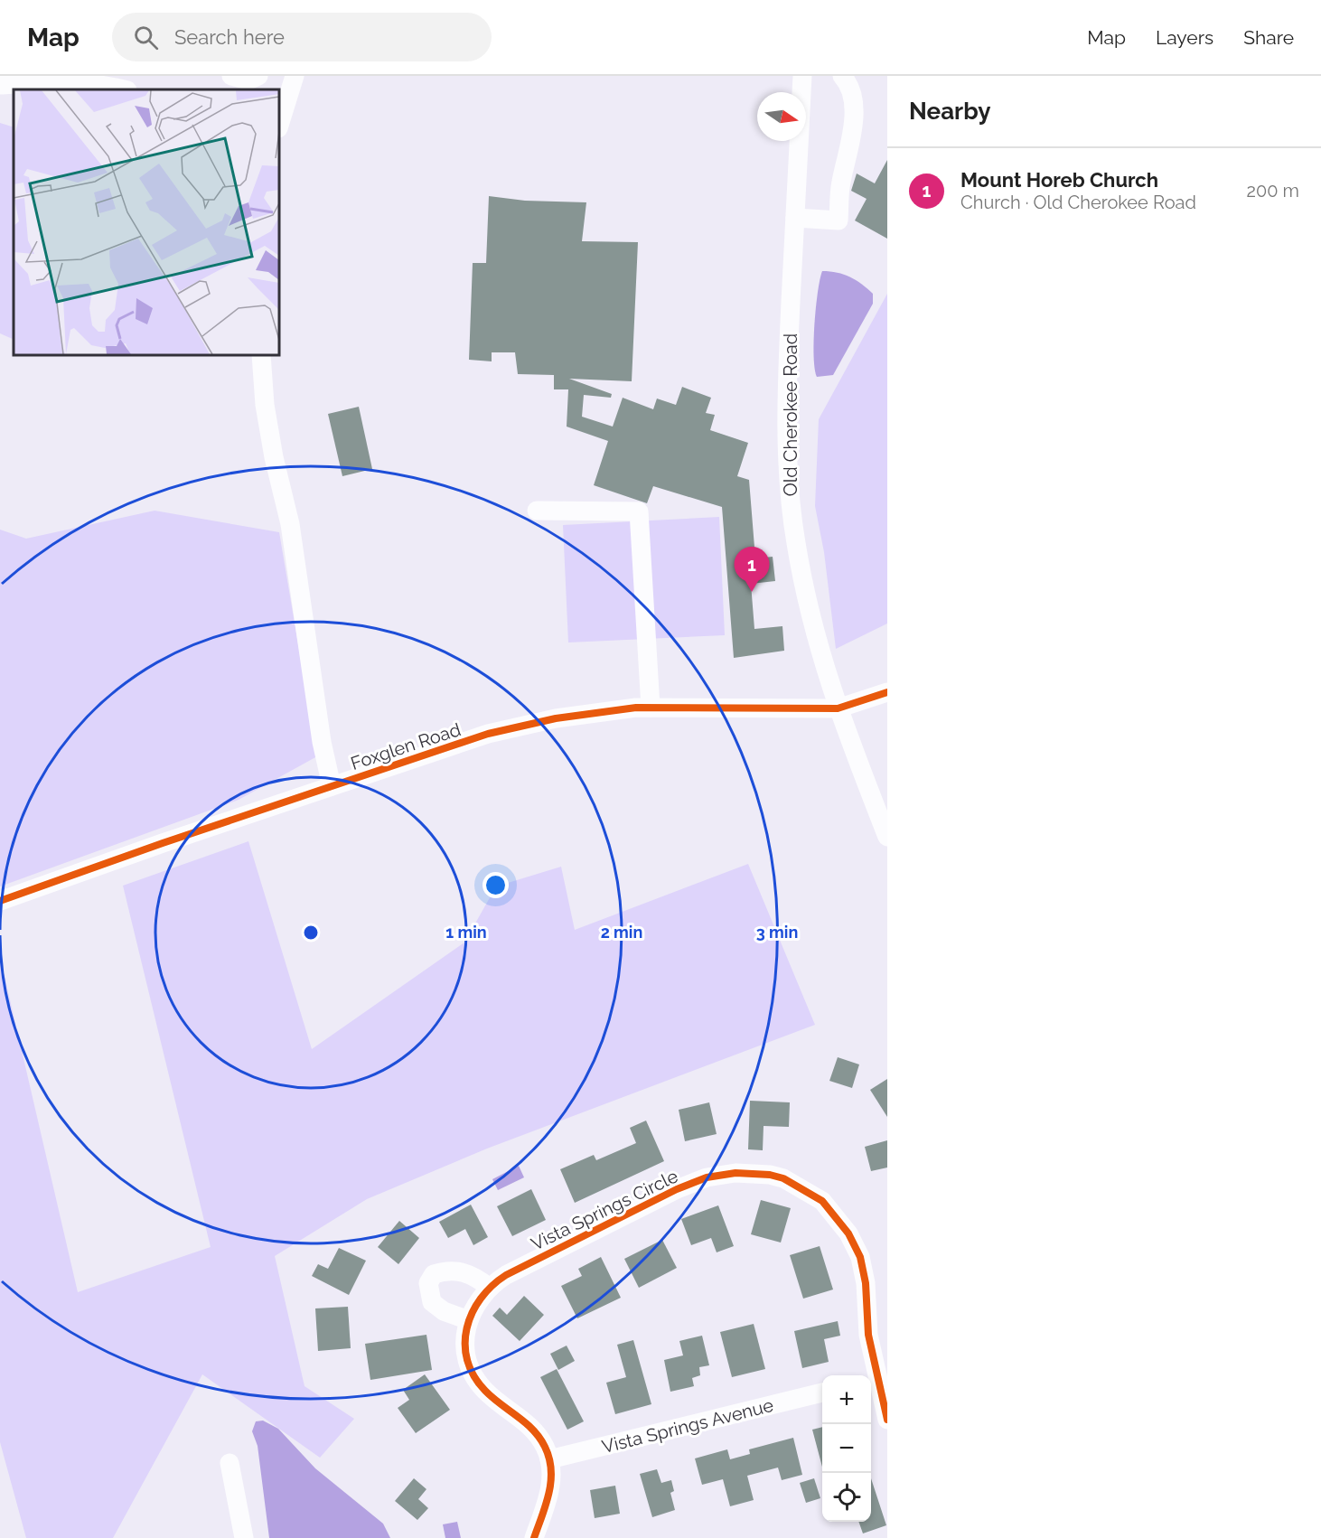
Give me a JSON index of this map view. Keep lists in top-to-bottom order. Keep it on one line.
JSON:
{"streets":{"street":["Old Cherokee Road","Foxglen Road","Vista Springs Circle","Vista Springs Avenue"]},"crossings":[["Old Cherokee Road","Foxglen Road"],["Vista Springs Circle","Vista Springs Avenue"]],"north":"right","page":{"header":"Map","search":"Search here","nav":["Map","Layers","Share"],"heading":"Nearby","list":[{"mark":"1","name":"Mount Horeb Church","note":"Church · Old Cherokee Road","value":"200 m"}],"pins":"1","map_buttons":["+","−"]},"rings":["1 min","2 min","3 min"]}
